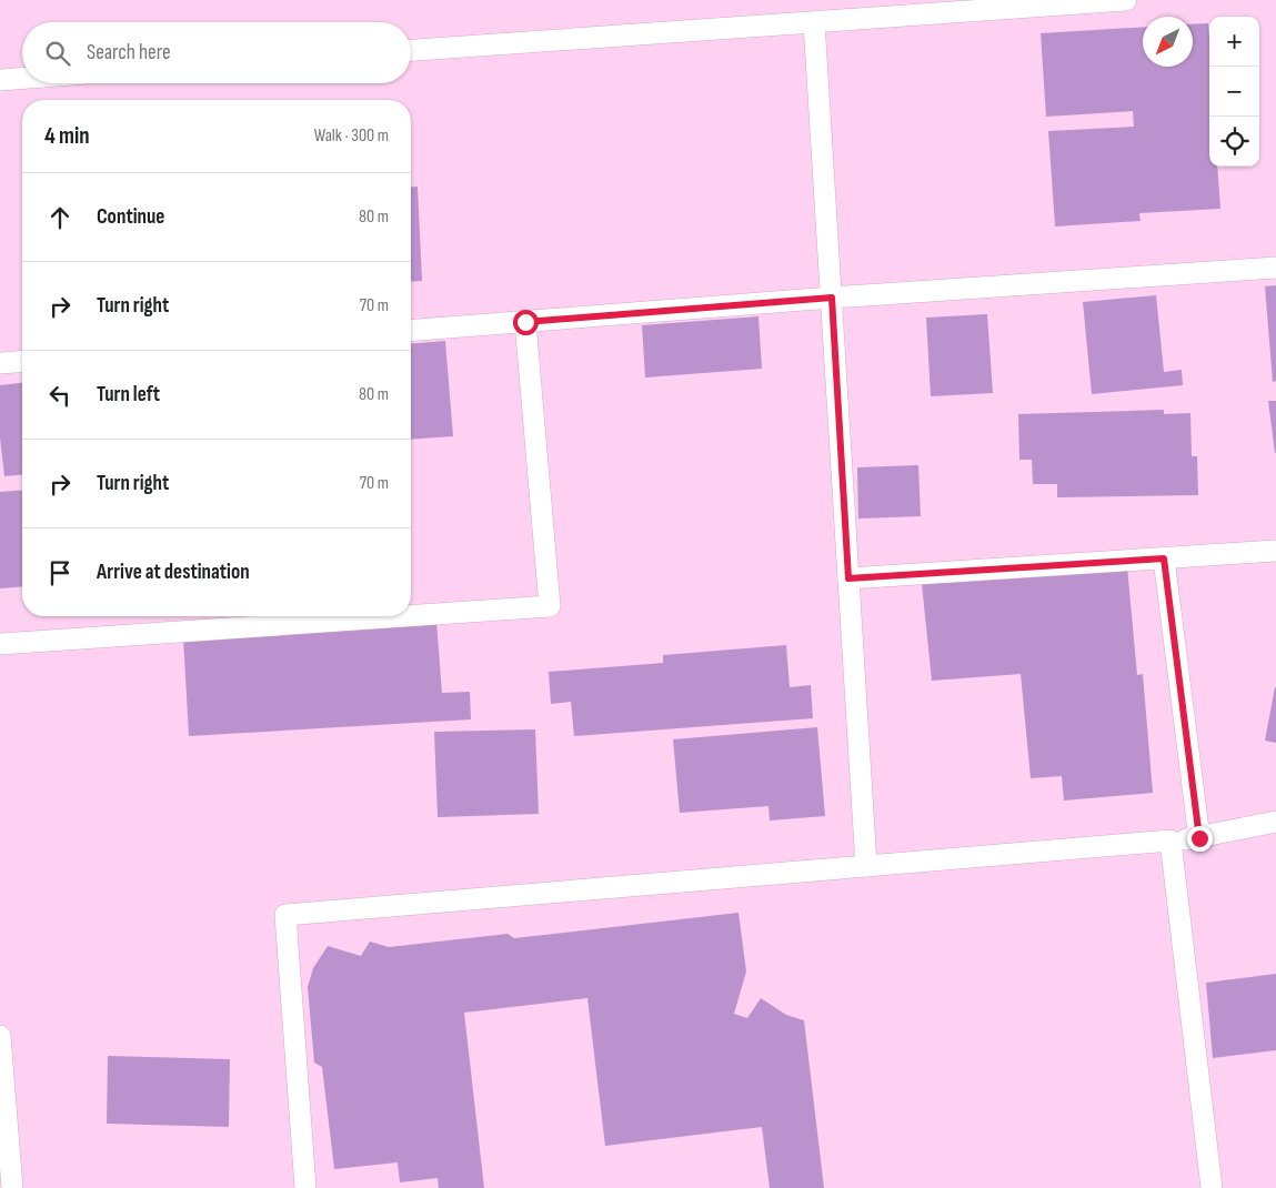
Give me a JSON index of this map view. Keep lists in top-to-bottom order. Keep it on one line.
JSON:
{"north":"bottom left","page":{"map_buttons":["+","−"],"search":"Search here","heading":["4 min","Walk · 300 m"],"list":[["Continue","80 m"],["Turn right","70 m"],["Turn left","80 m"],["Turn right","70 m"],"Arrive at destination"]}}
